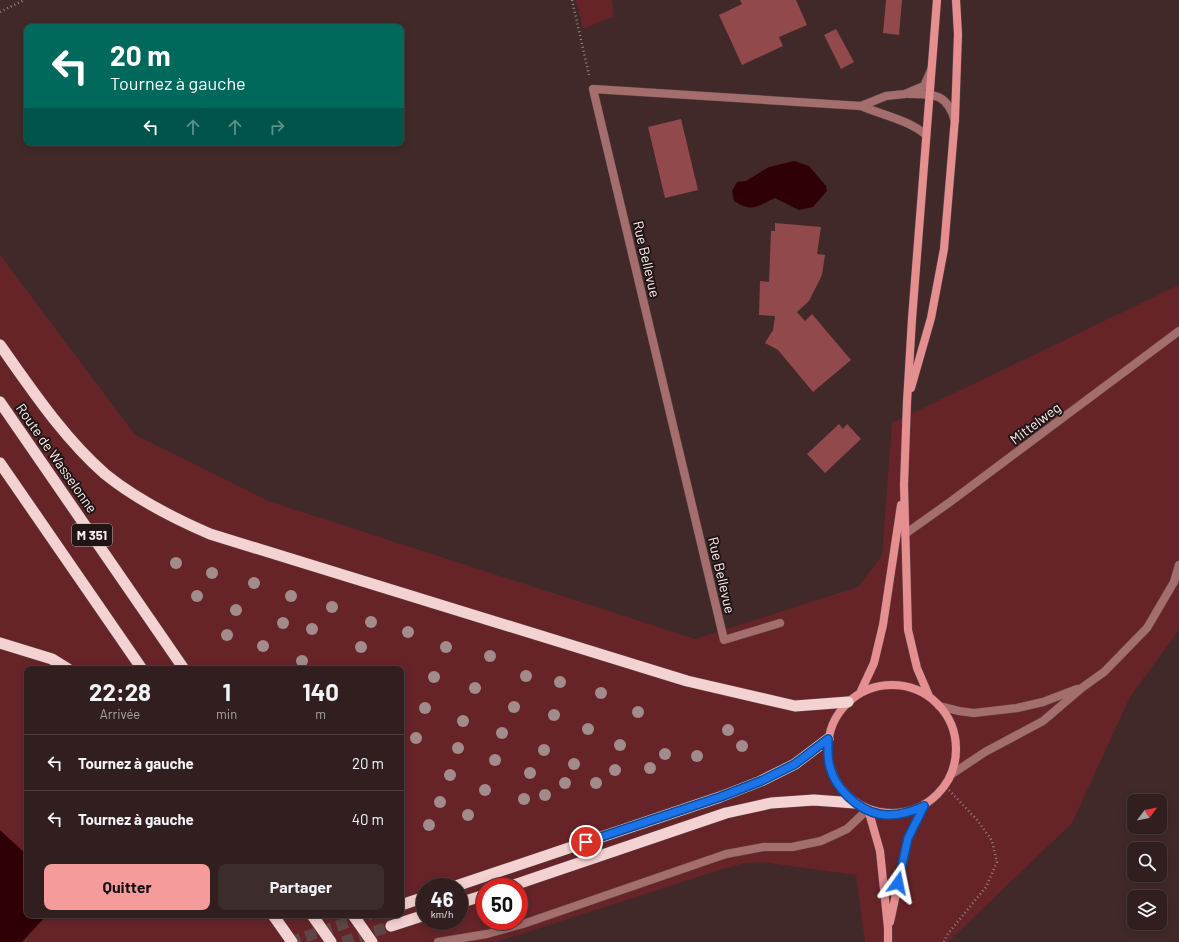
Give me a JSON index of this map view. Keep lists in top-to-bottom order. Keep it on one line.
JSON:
{"streets":{"highway":["Route de Wasselonne","M 351"],"street":["Rue Bellevue","Mittelweg"]},"north":"top right","page":{"turn":["20 m","Tournez à gauche"],"eta":["22:28","Arrivée","1","min","140","m"],"list":[{"name":"Tournez à gauche","value":"20 m"},{"name":"Tournez à gauche","value":"40 m"}],"buttons":["Quitter","Partager"],"speed":"46 km/h","limit":"50"}}
